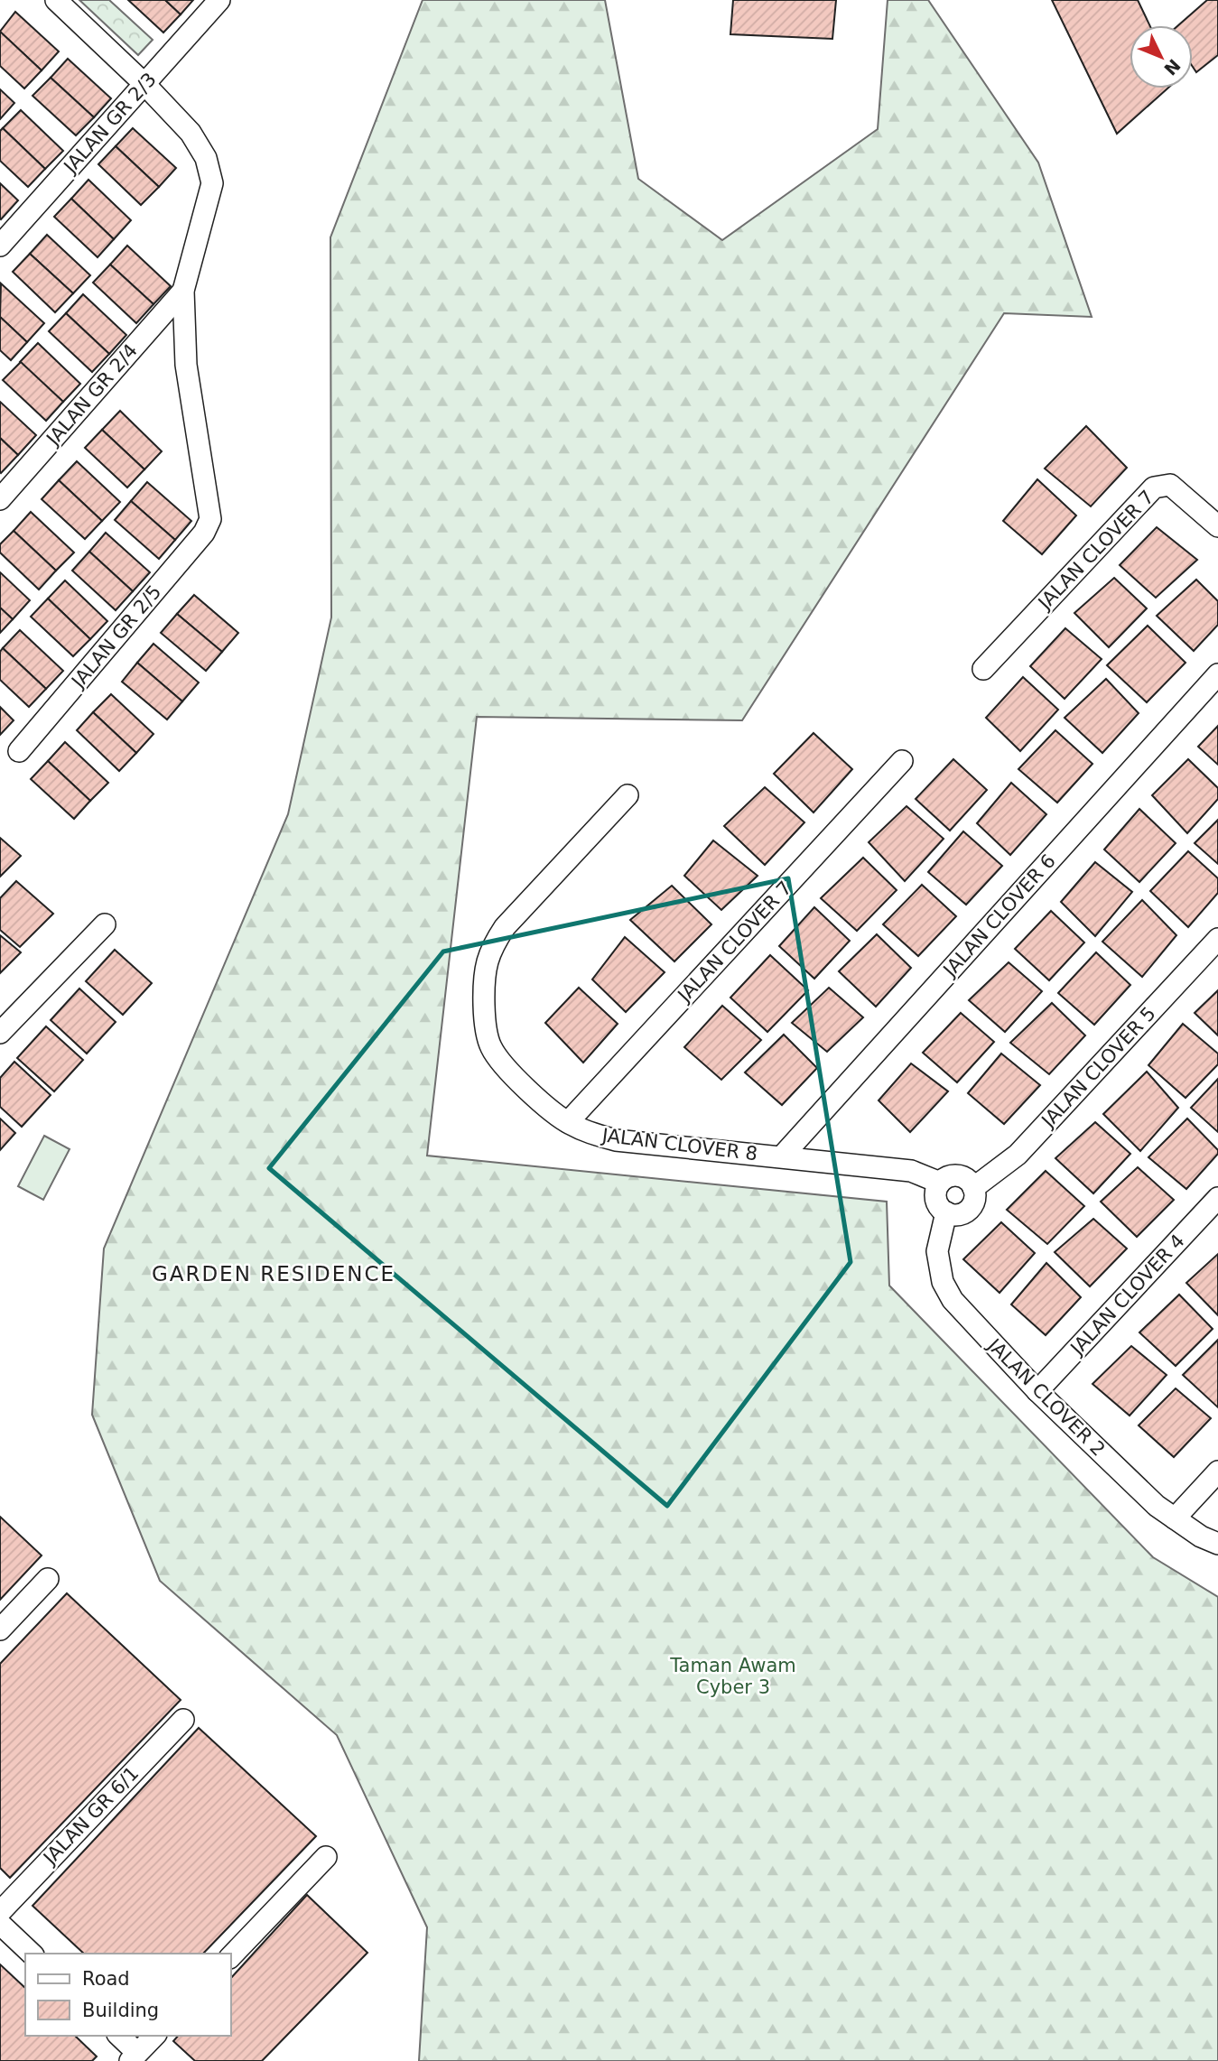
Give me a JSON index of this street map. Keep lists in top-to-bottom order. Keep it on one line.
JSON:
{"streets":{"street":["JALAN GR 2/3","JALAN GR 2/4","JALAN CLOVER 7","JALAN GR 2/5","JALAN CLOVER 6","JALAN CLOVER 5","JALAN CLOVER 8","JALAN CLOVER 4","JALAN CLOVER 2","JALAN GR 6/1"]},"crossings":[["JALAN GR 2/4","JALAN GR 2/5"],["JALAN CLOVER 7","JALAN CLOVER 8"],["JALAN CLOVER 6","JALAN CLOVER 8"],["JALAN CLOVER 5","JALAN CLOVER 8"],["JALAN CLOVER 5","JALAN CLOVER 2"],["JALAN CLOVER 8","JALAN CLOVER 2"],["JALAN CLOVER 4","JALAN CLOVER 2"]],"districts":["GARDEN RESIDENCE"],"parks":["Taman Awam Cyber 3"],"legend":["Road","Building"],"north":"bottom right"}
